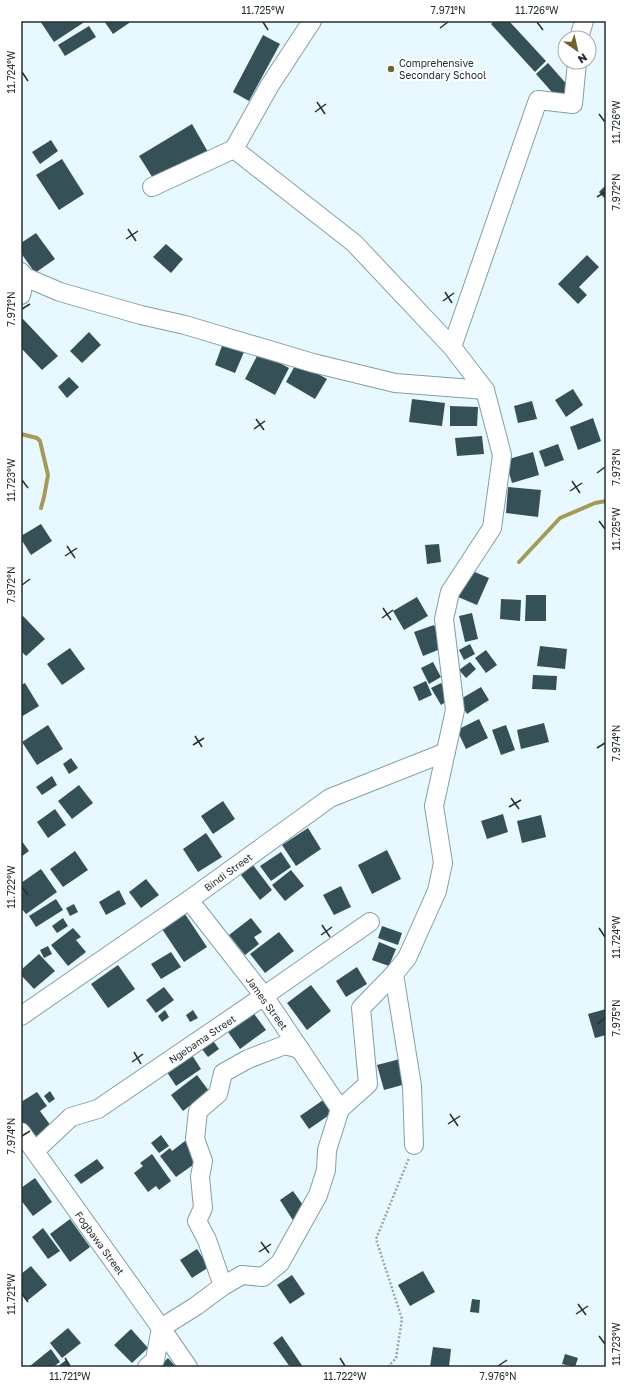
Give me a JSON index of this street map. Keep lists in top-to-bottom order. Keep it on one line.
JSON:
{"streets":{"street":["Bindi Street","James Street","Ngebama Street","Fogbawa Street"]},"crossings":[["Bindi Street","James Street"],["James Street","Ngebama Street"],["Ngebama Street","Fogbawa Street"]],"places":["Comprehensive Secondary School"],"north":"bottom right","coordinates":["11.725°W","7.971°N","11.726°W","11.724°W","7.972°N","7.973°N","11.723°W","7.974°N","11.722°W","7.975°N","11.721°W","7.976°N"]}
